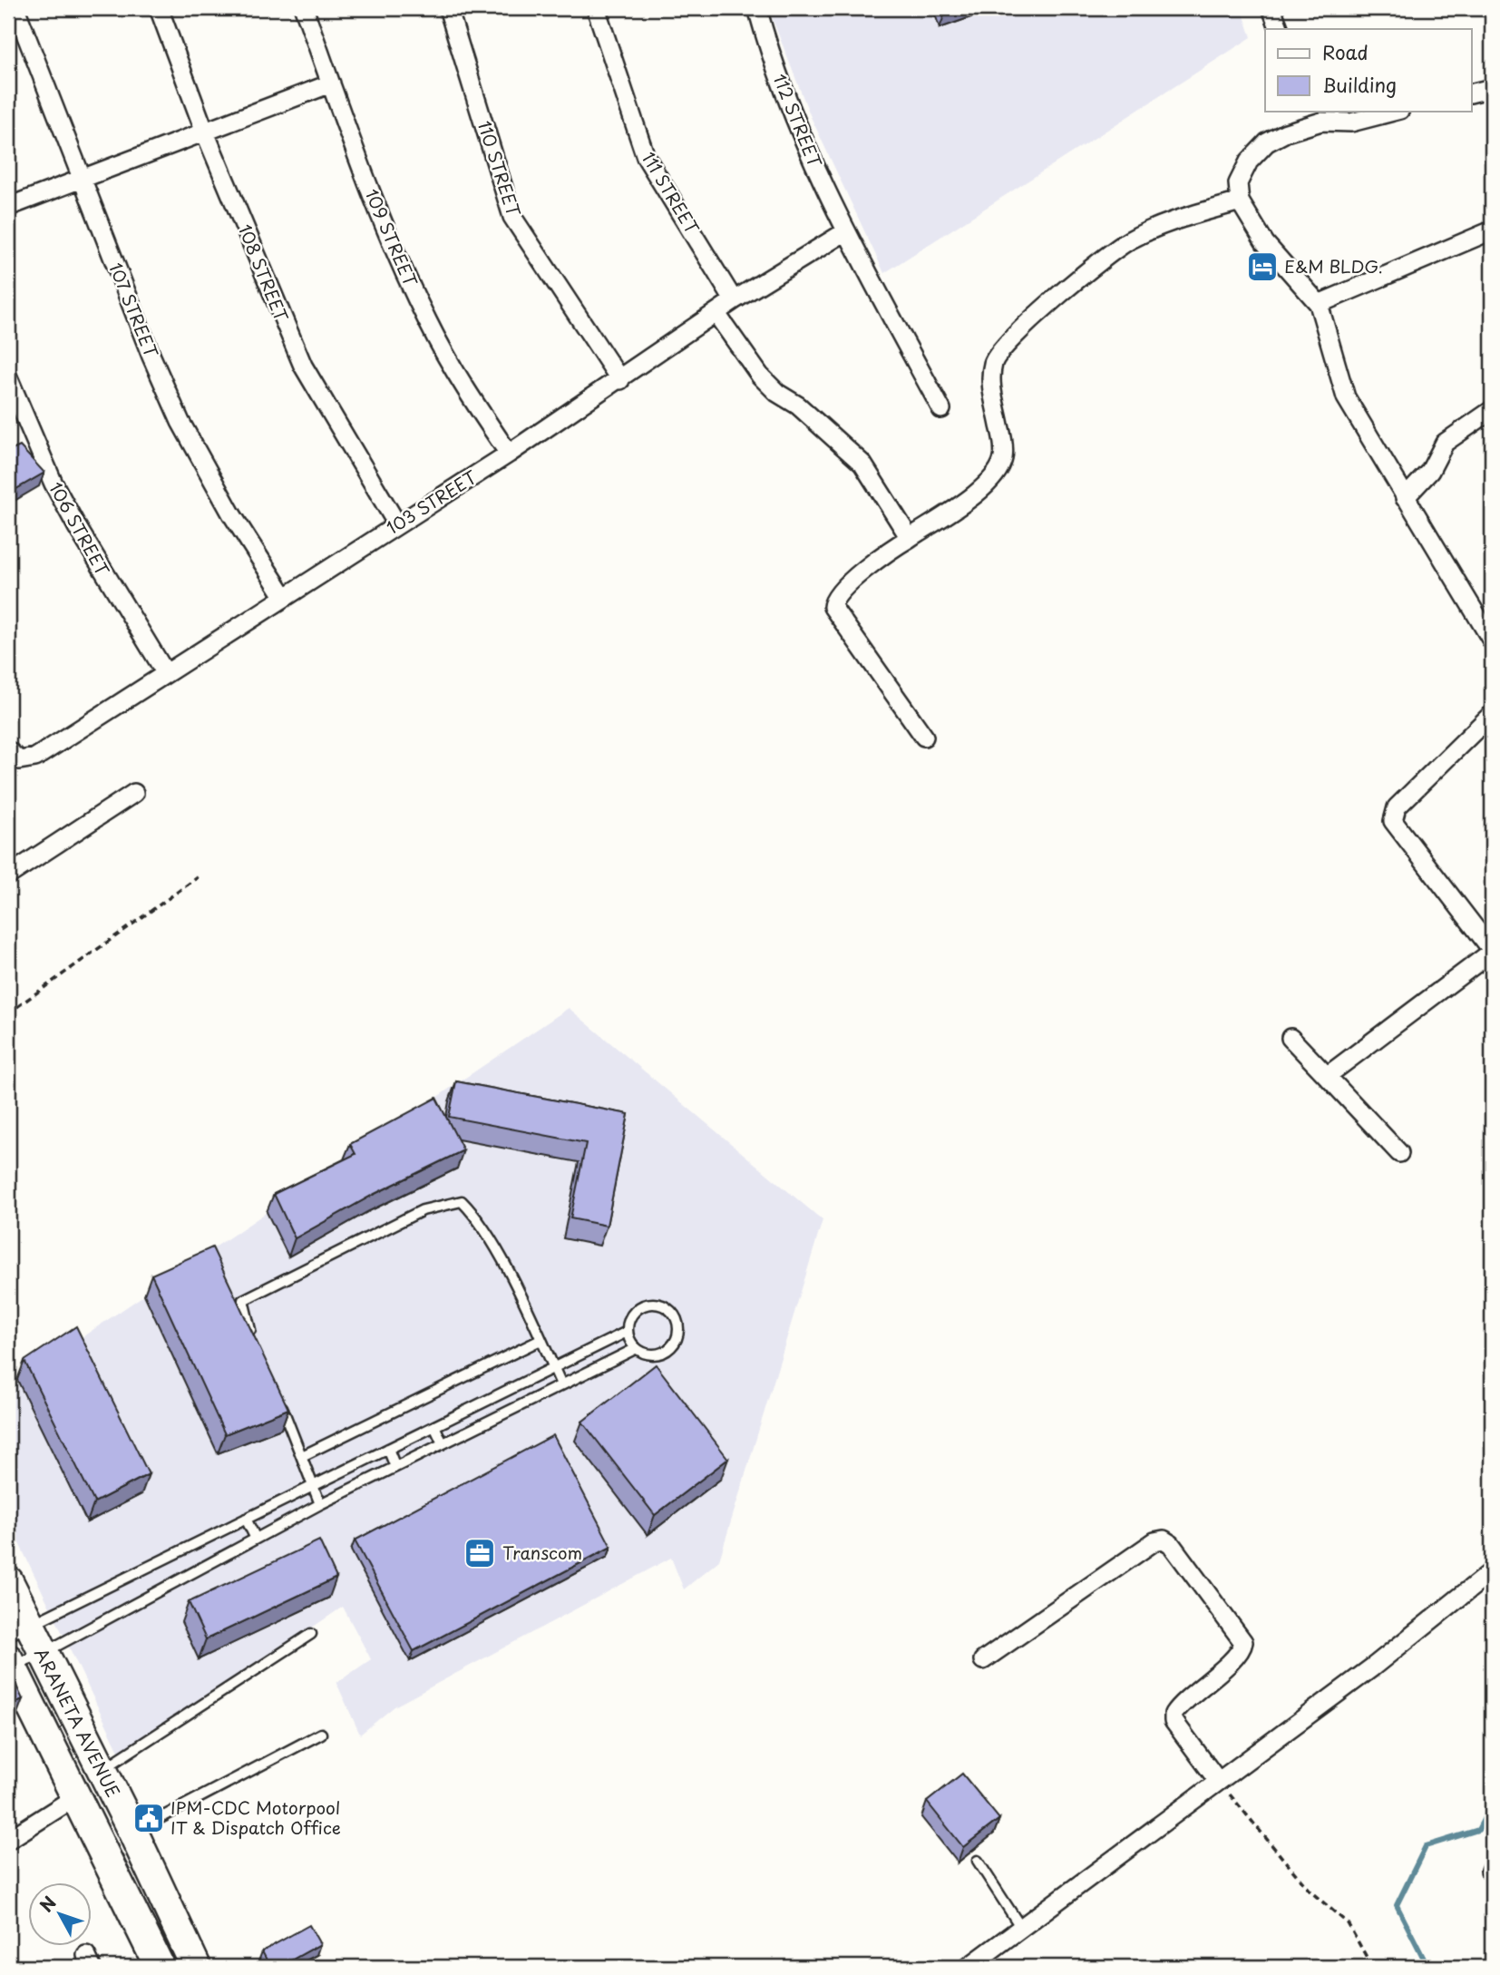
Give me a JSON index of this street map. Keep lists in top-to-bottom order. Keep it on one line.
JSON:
{"streets":{"main road":["ARANETA AVENUE"],"street":["112 STREET","110 STREET","111 STREET","109 STREET","108 STREET","107 STREET","103 STREET","106 STREET"]},"crossings":[["112 STREET","103 STREET"],["110 STREET","103 STREET"],["111 STREET","103 STREET"],["109 STREET","103 STREET"],["108 STREET","103 STREET"],["107 STREET","103 STREET"],["103 STREET","106 STREET"]],"places":{"hotel":["E&M BLDG."],"office":["Transcom"],"public building":["IPM-CDC Motorpool IT & Dispatch Office"]},"legend":["Road","Building"],"north":"top left"}
